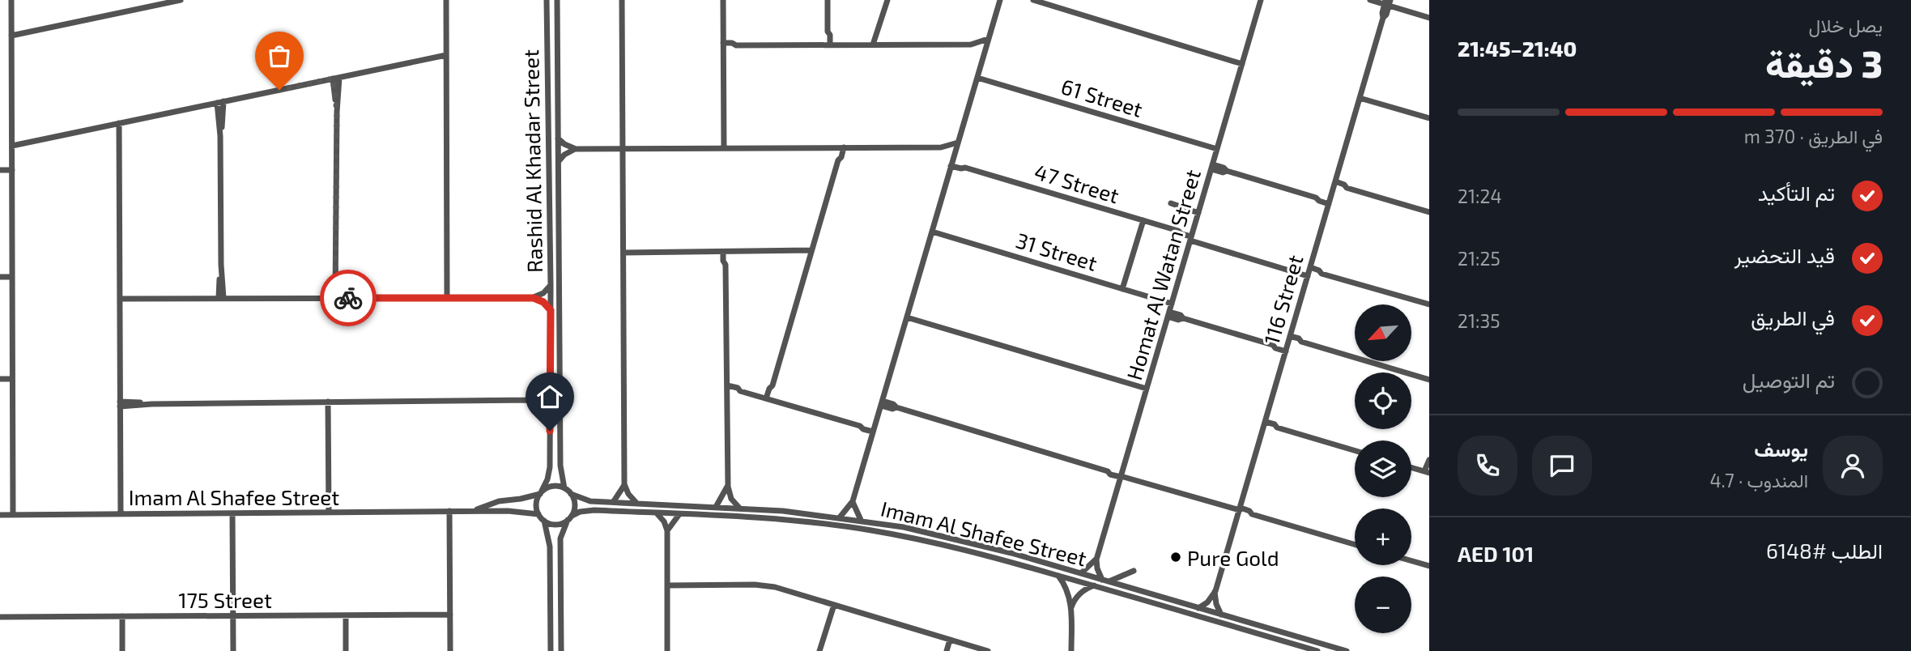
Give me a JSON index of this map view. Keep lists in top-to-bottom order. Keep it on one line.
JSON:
{"streets":{"street":["61 Street","Rashid Al Khadar Street","47 Street","31 Street","Homat Al Watan Street","116 Street","Imam Al Shafee Street","175 Street"]},"crossings":[["61 Street","Homat Al Watan Street"],["Rashid Al Khadar Street","Imam Al Shafee Street"],["47 Street","Homat Al Watan Street"],["47 Street","116 Street"],["31 Street","Homat Al Watan Street"],["116 Street","Imam Al Shafee Street"]],"places":["Pure Gold"],"north":"bottom left","page":{"heading":["3 دقيقة","يصل خلال","21:40–21:45"],"panel":["يوسف","المندوب · 4.7","الطلب #6148","AED 101"],"bar":"في الطريق · 370 m","list":[["تم التأكيد","21:24"],["قيد التحضير","21:25"],["في الطريق","21:35"],"تم التوصيل"],"map_buttons":["+","−"]}}
